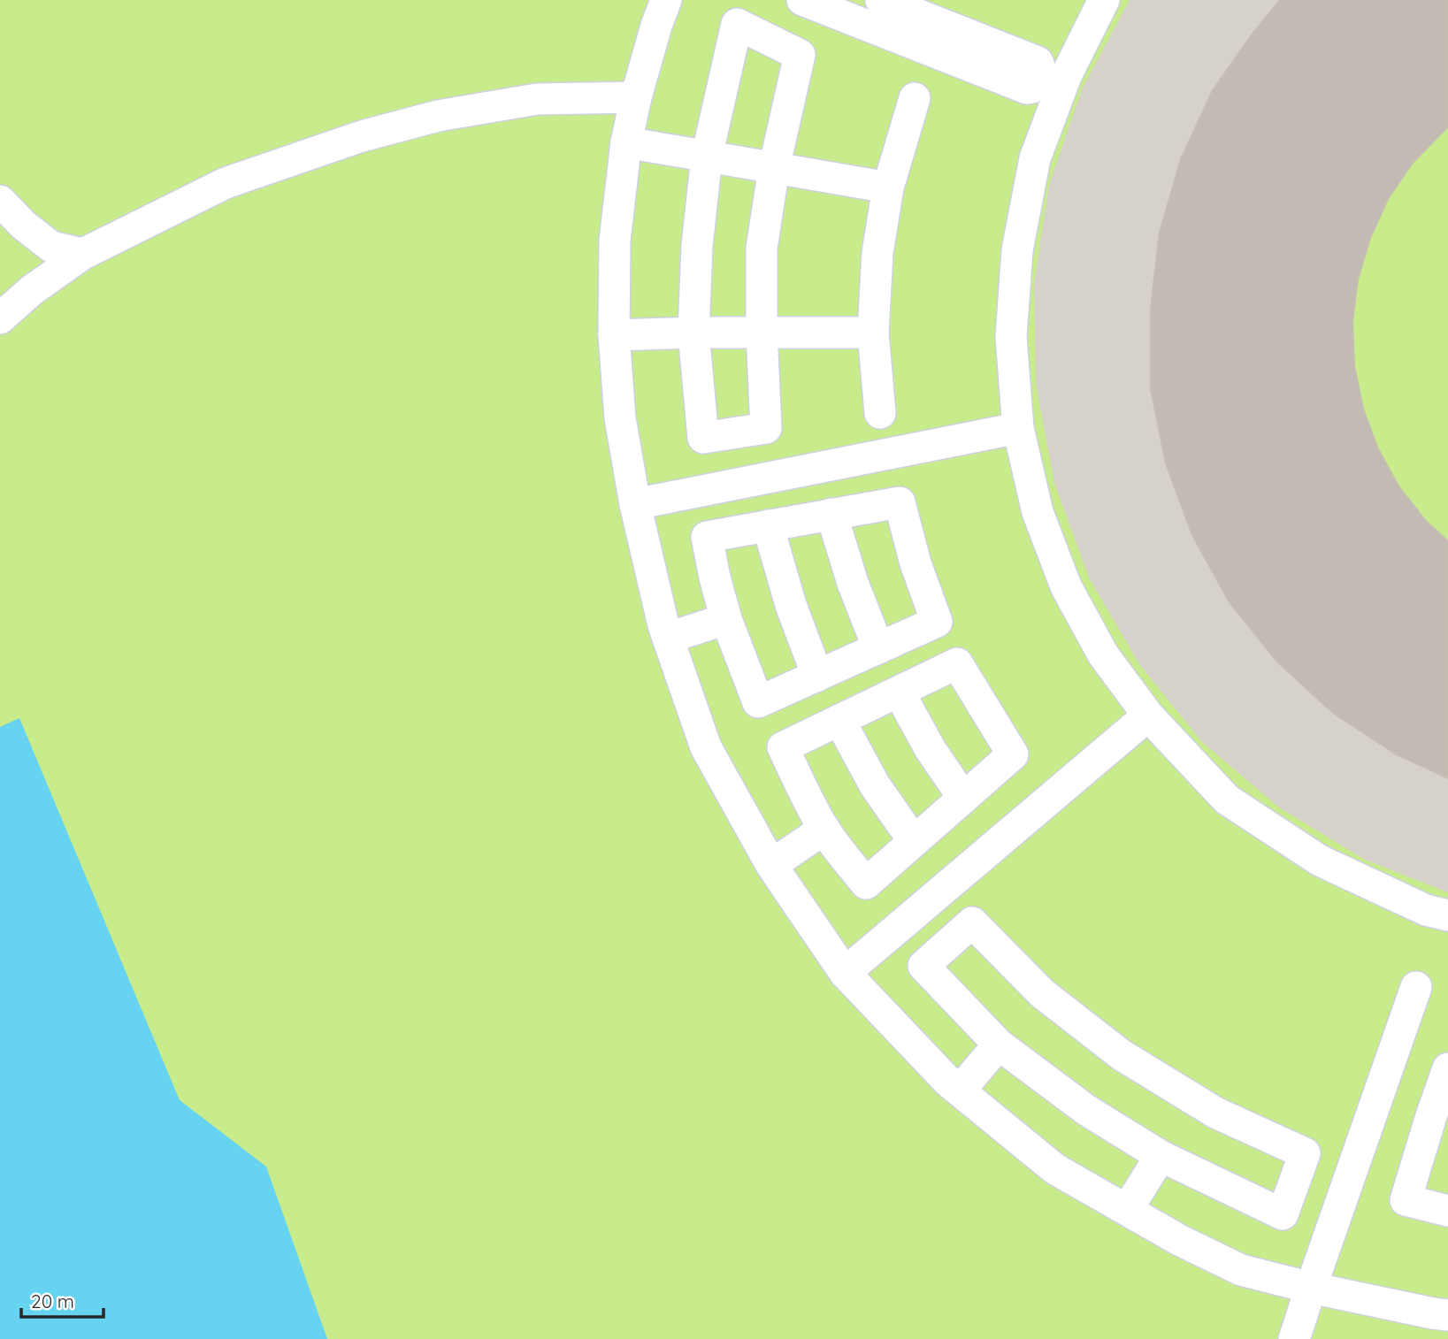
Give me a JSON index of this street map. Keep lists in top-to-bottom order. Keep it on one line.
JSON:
{"scale_bar":"20 m"}
